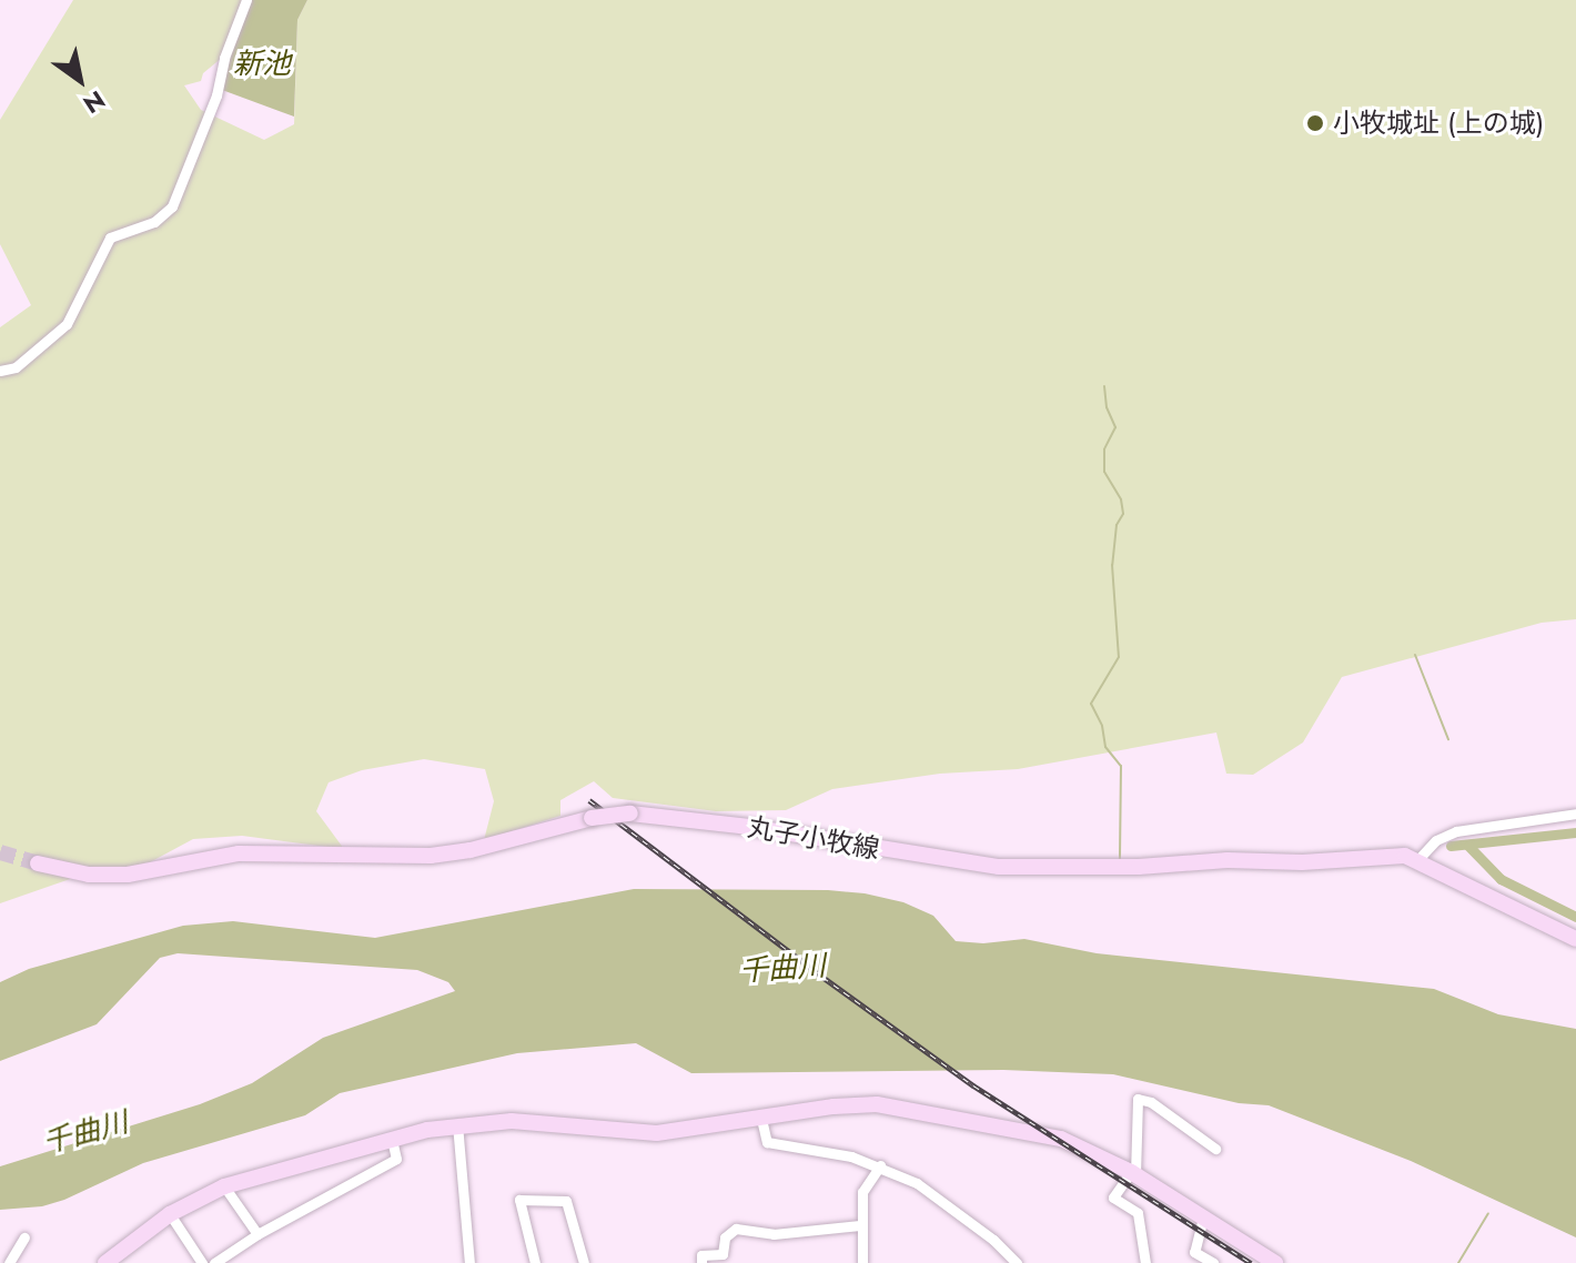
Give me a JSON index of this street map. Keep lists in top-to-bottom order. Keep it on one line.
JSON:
{"streets":{"street":["丸子小牧線"]},"water":["新池","千曲川"],"places":["小牧城址 (上の城)"],"north":"bottom right"}
